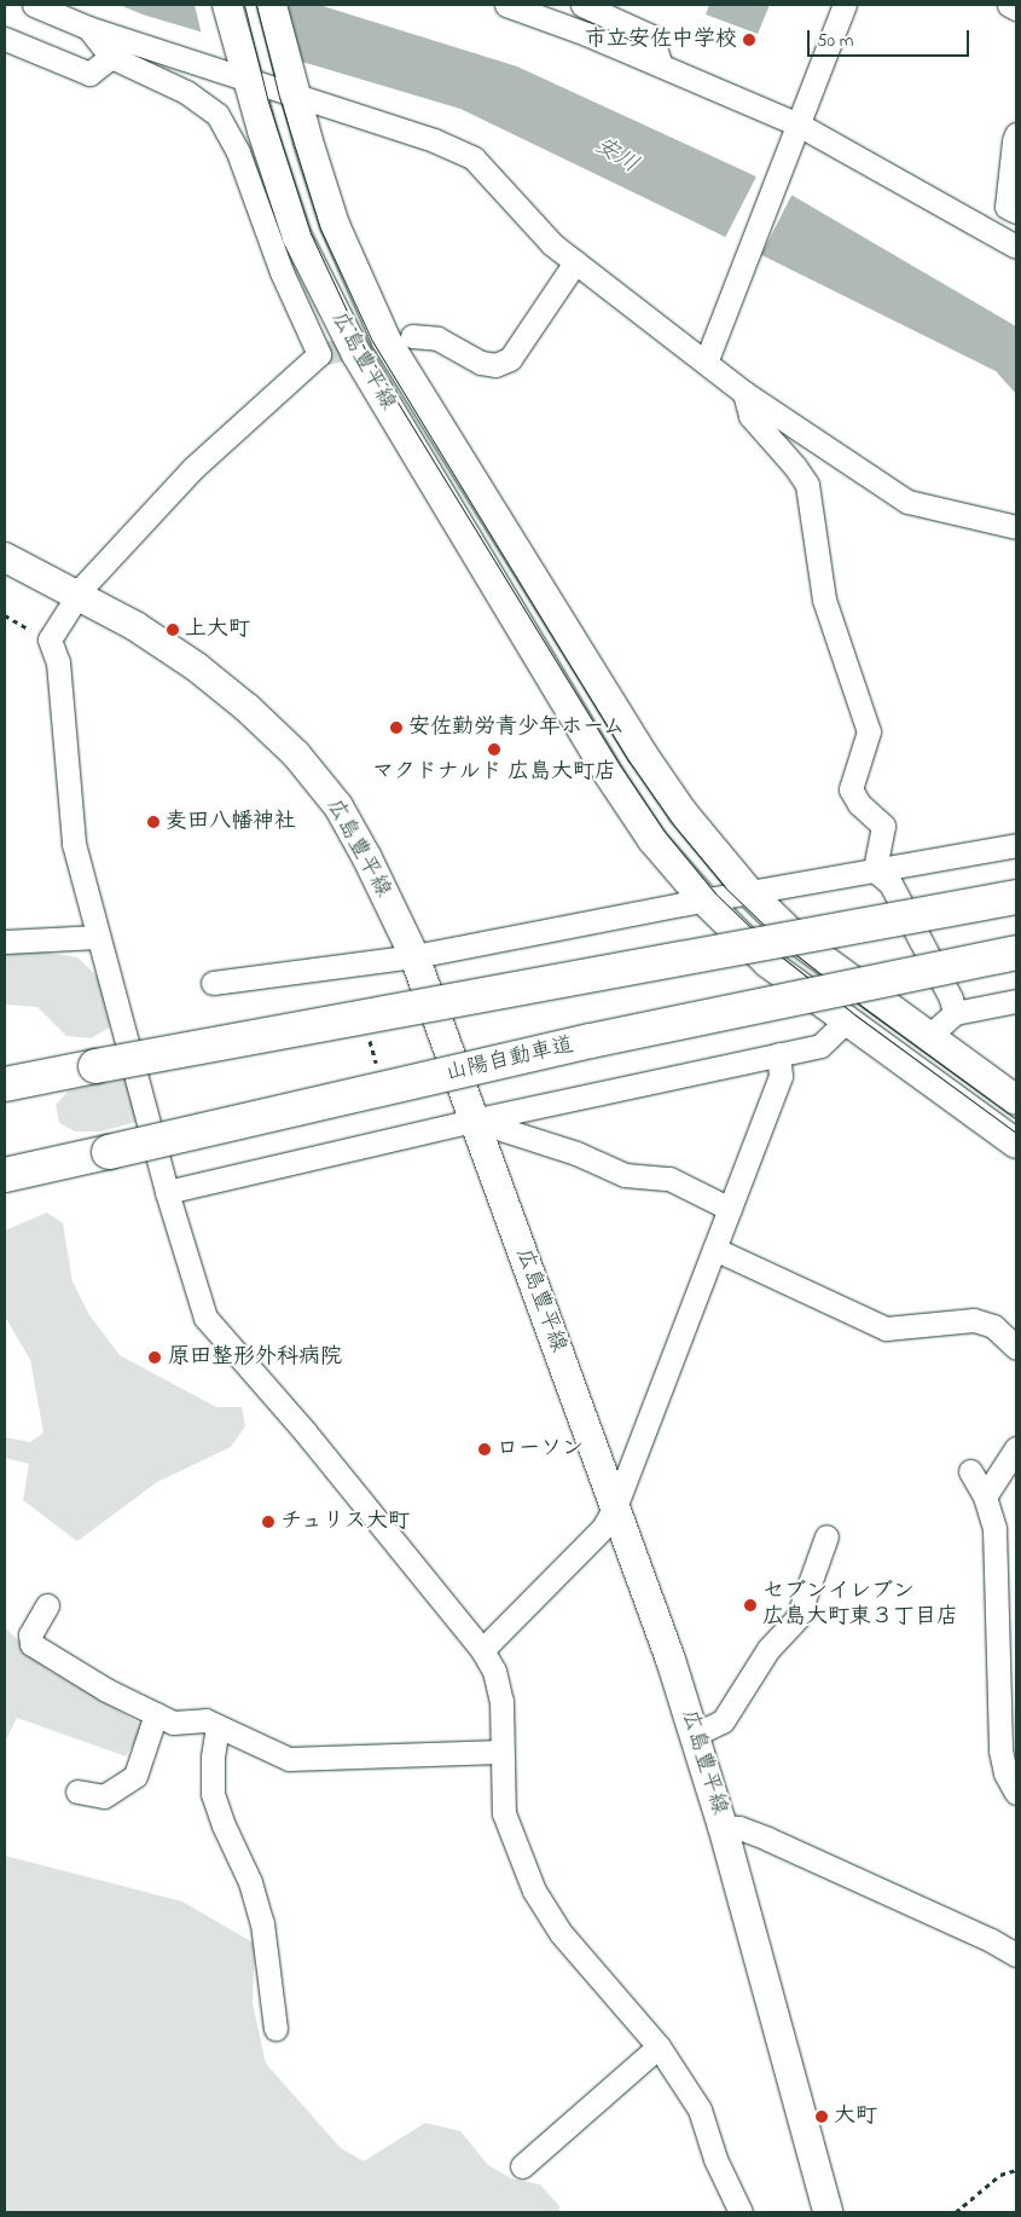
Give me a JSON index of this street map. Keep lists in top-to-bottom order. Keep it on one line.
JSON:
{"streets":{"highway":["山陽自動車道"],"main road":["広島豊平線"]},"water":["安川"],"places":["市立安佐中学校","上大町","安佐勤労青少年ホーム","マクドナルド 広島大町店","麦田八幡神社","原田整形外科病院","ローソン","チュリス大町","セブンイレブン 広島大町東３丁目店","大町"],"scale_bar":"50 m"}
